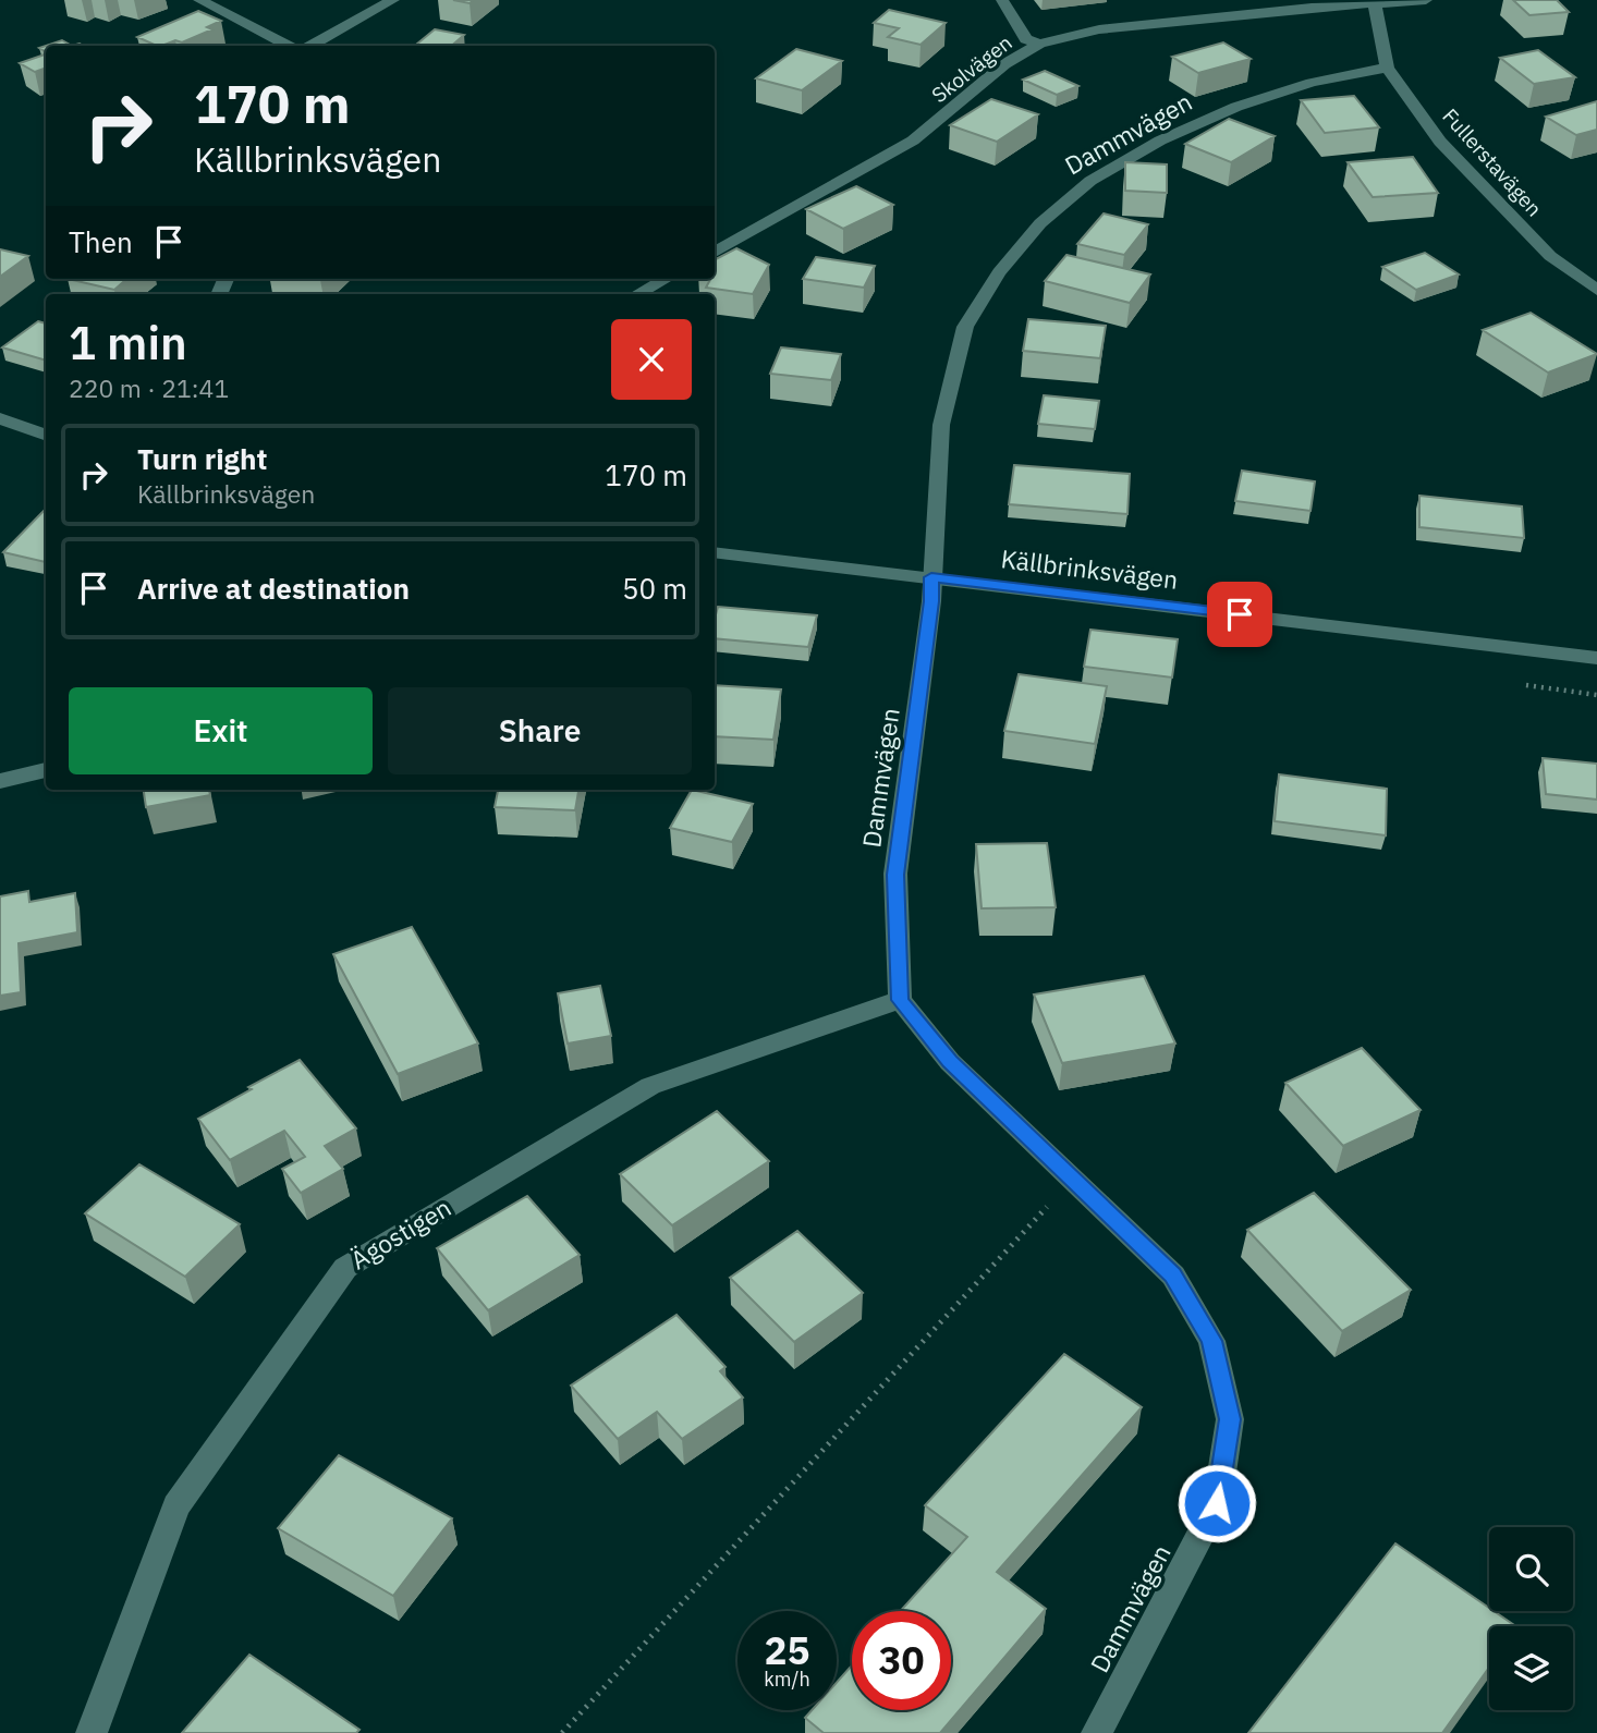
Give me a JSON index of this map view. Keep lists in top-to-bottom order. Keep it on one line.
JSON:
{"streets":{"street":["Skolvägen","Dammvägen","Fullerstavägen","Källbrinksvägen","Ägostigen"]},"crossings":[["Skolvägen","Fullerstavägen"],["Dammvägen","Fullerstavägen"],["Dammvägen","Källbrinksvägen"],["Dammvägen","Ägostigen"]],"page":{"turn":["170 m","Källbrinksvägen"],"then":"Then","heading":["1 min","220 m · 21:41"],"list":[{"name":"Turn right","note":"Källbrinksvägen","value":"170 m"},{"name":"Arrive at destination","value":"50 m"}],"buttons":["Exit","Share"],"speed":"25 km/h","limit":"30"}}
